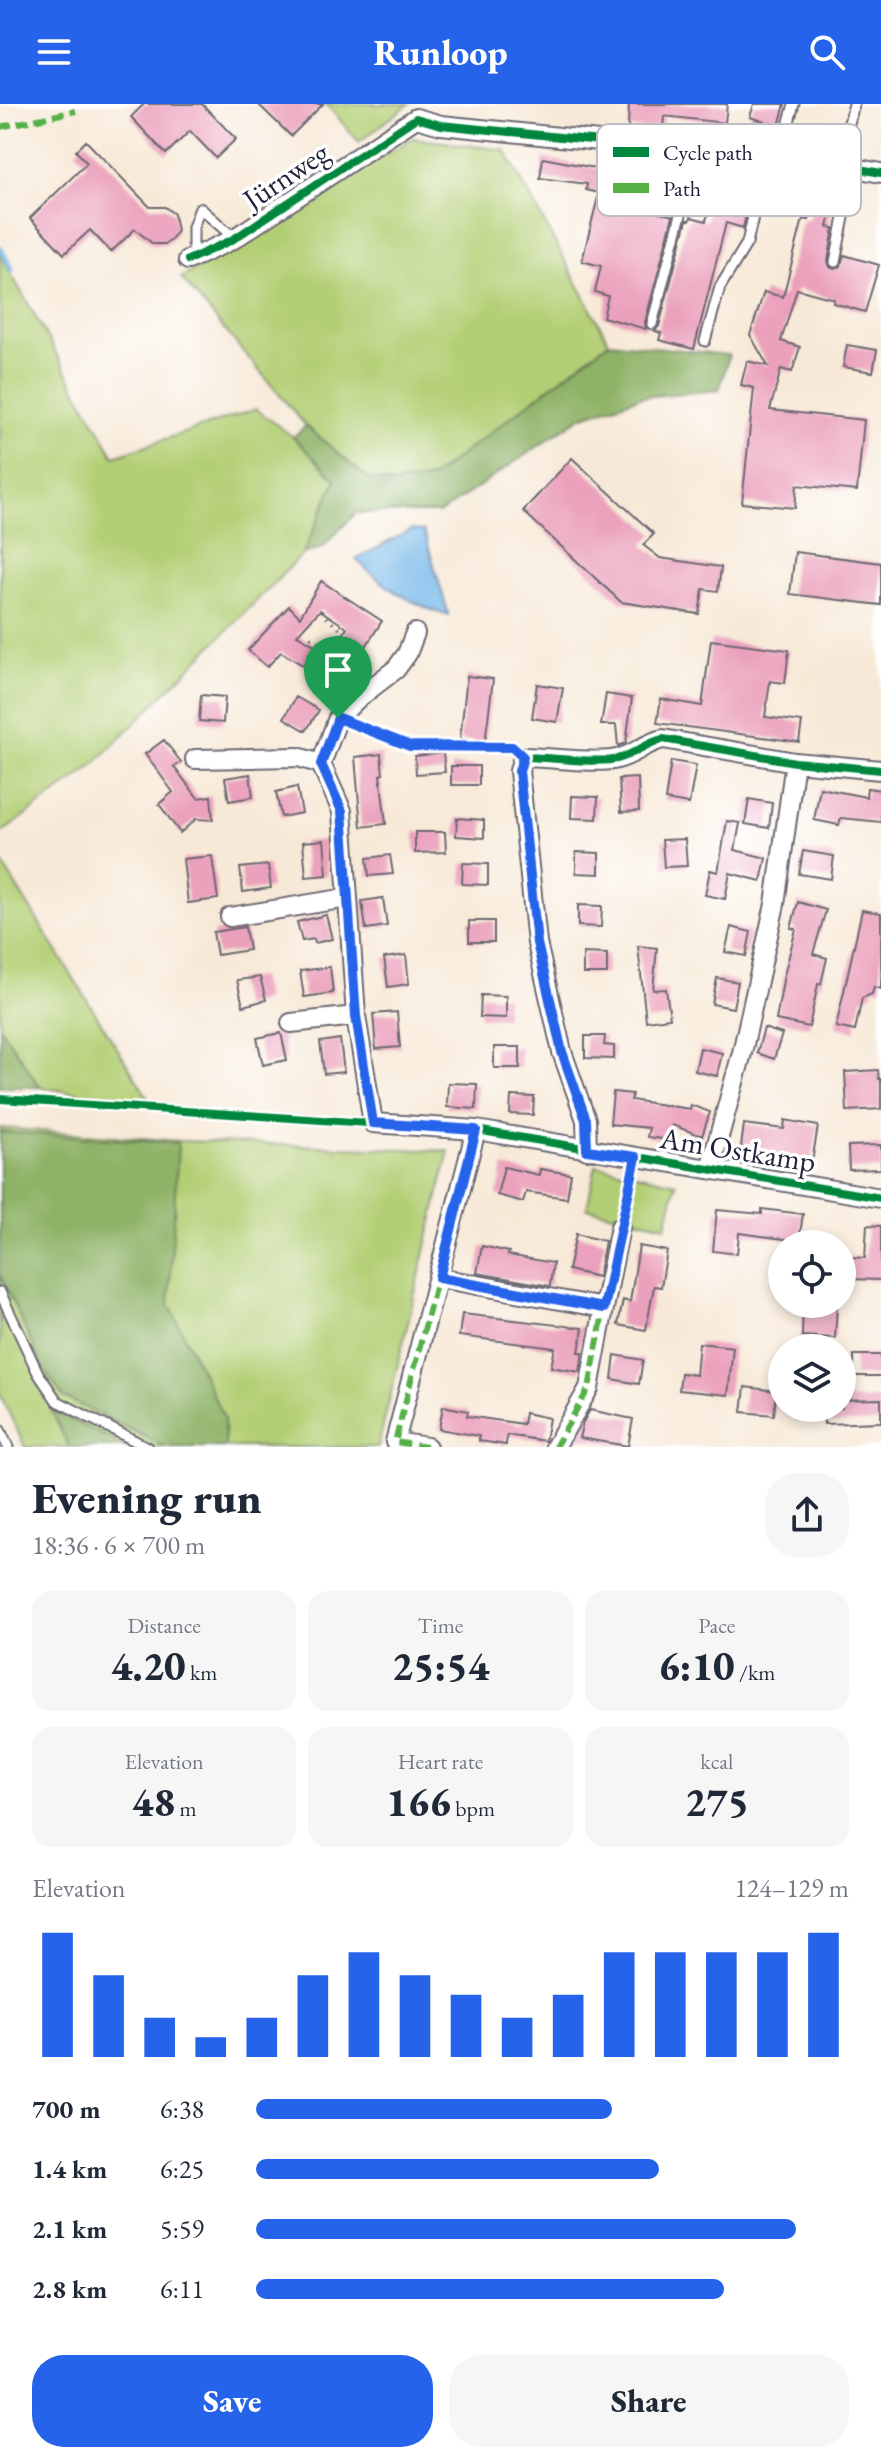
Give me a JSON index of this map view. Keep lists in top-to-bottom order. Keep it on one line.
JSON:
{"streets":{"street":["Jürnweg","Am Ostkamp"]},"legend":["Cycle path","Path"],"page":{"header":"Runloop","heading":["Evening run","18:36 · 6 × 700 m"],"stats":[["Distance","4.20 km"],["Time","25:54"],["Pace","6:10 /km"],["Elevation","48 m"],["Heart rate","166 bpm"],["kcal","275"]],"chart":["Elevation","124–129 m"],"list":[{"name":"700 m","note":"6:38"},{"name":"1.4 km","note":"6:25"},{"name":"2.1 km","note":"5:59"},{"name":"2.8 km","note":"6:11"}],"buttons":["Save","Share"]}}
